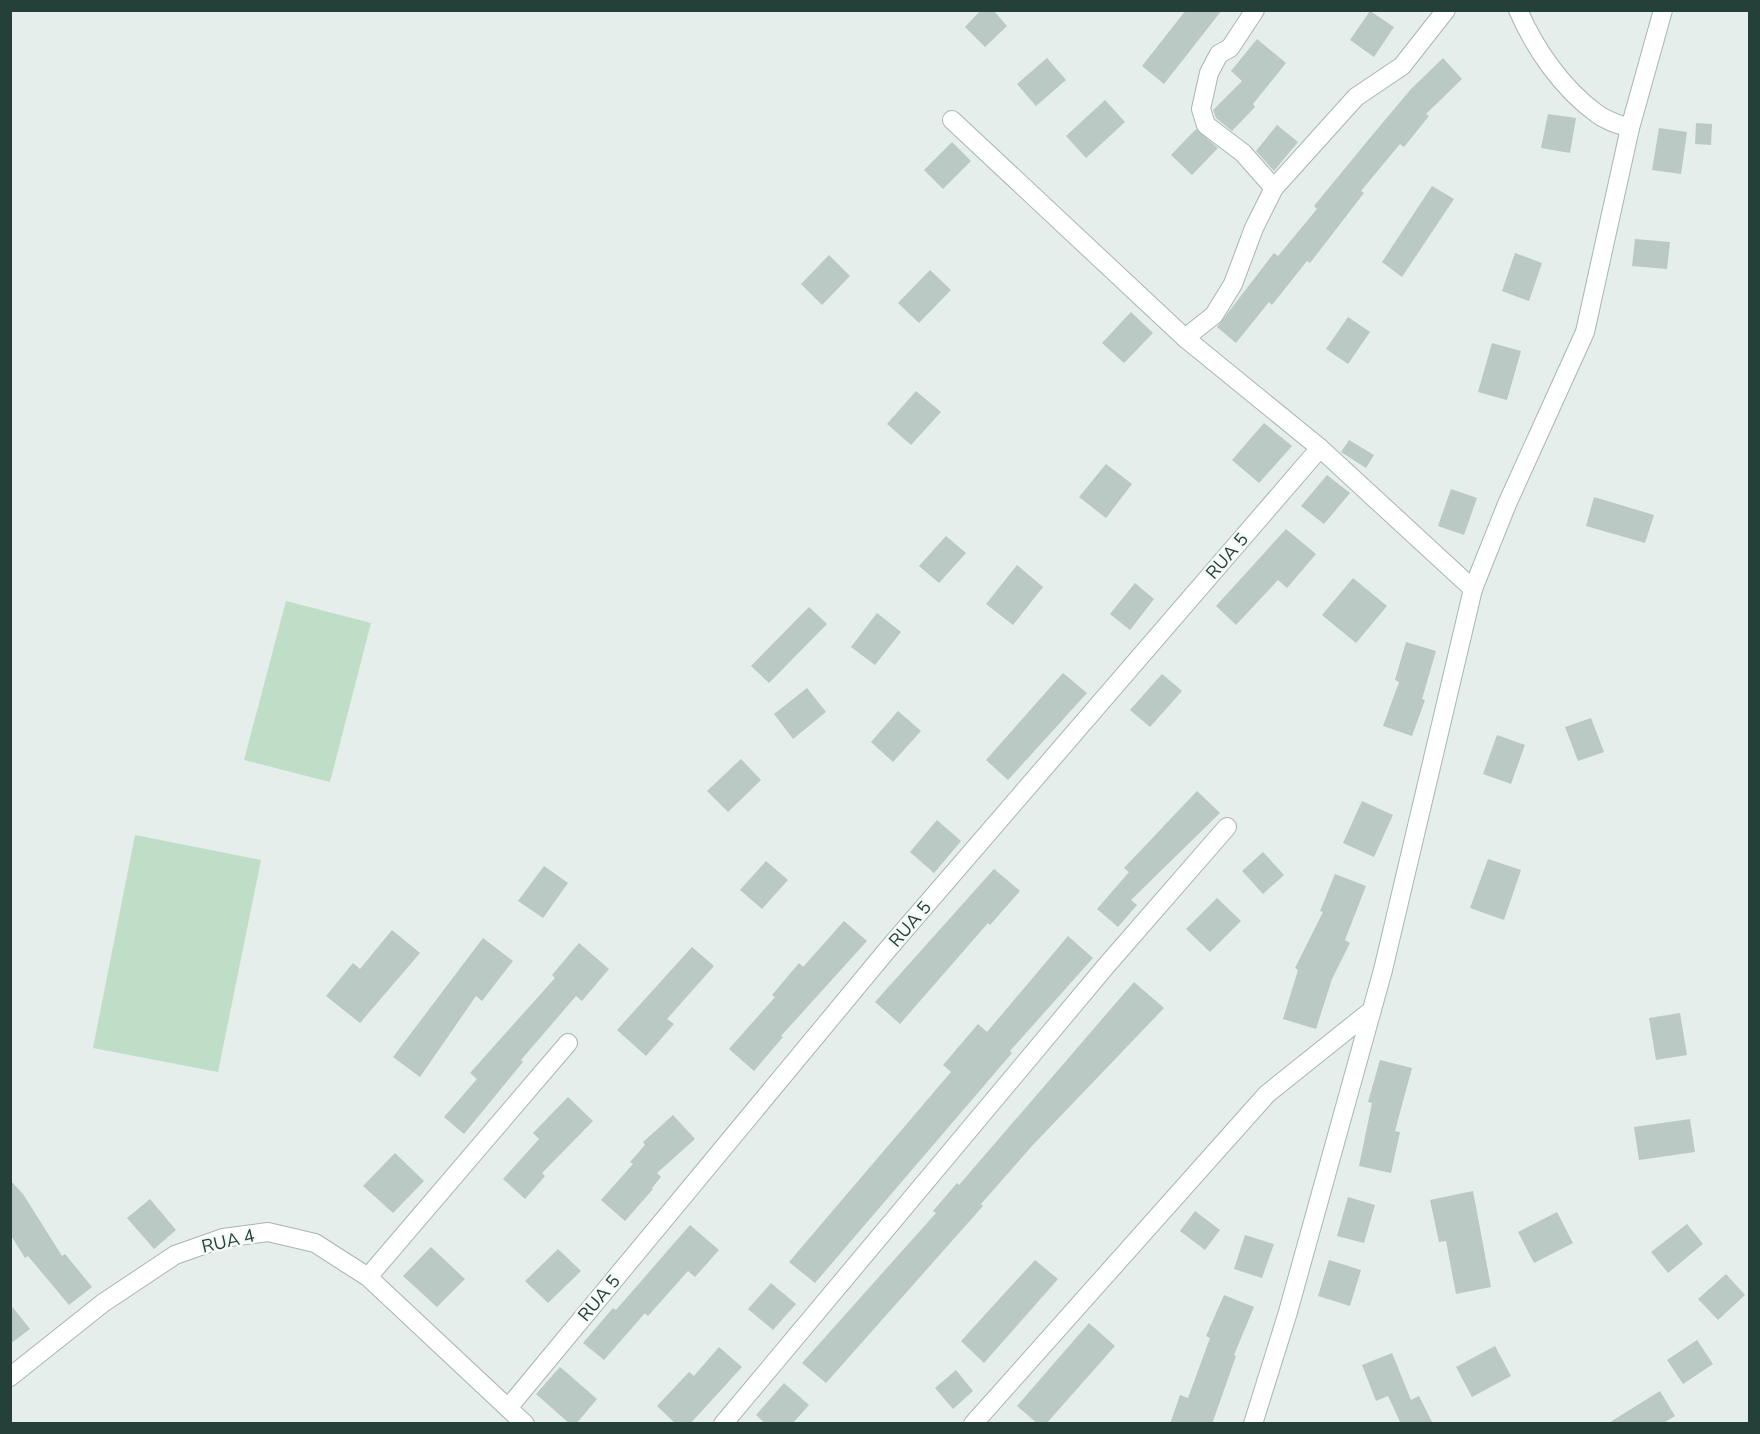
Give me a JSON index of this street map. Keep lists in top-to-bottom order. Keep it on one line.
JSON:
{"streets":{"street":["RUA 5","RUA 4"]},"crossings":[["RUA 5","RUA 4"]]}
